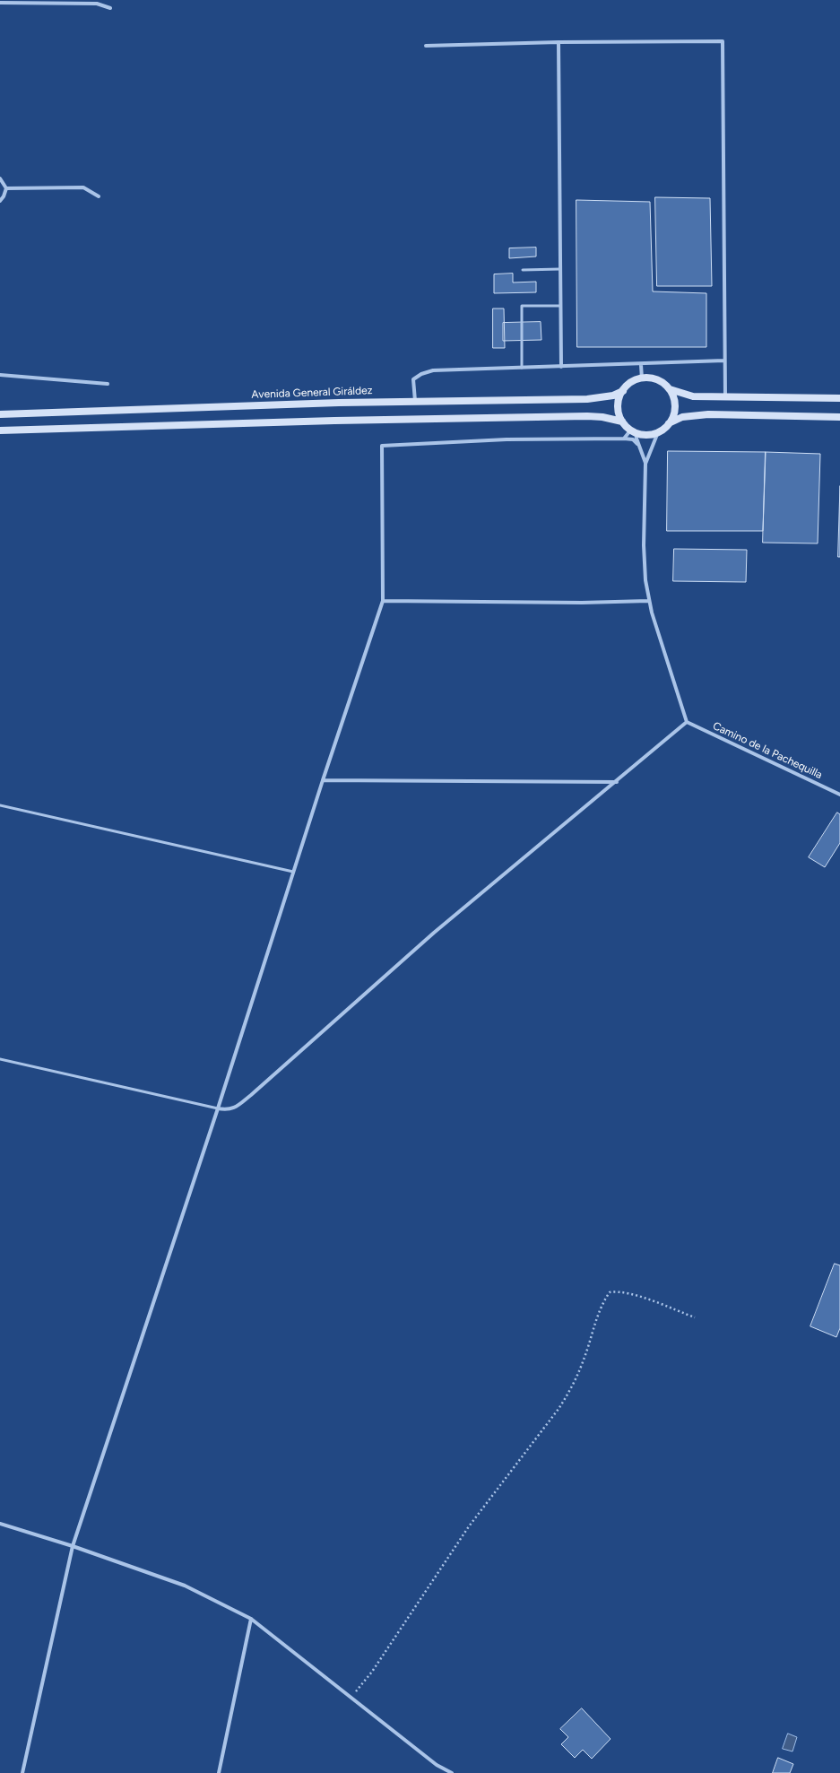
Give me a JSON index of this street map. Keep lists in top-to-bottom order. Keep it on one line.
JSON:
{"streets":{"main road":["Avenida General Giráldez"],"street":["Camino de la Pachequilla"]}}
